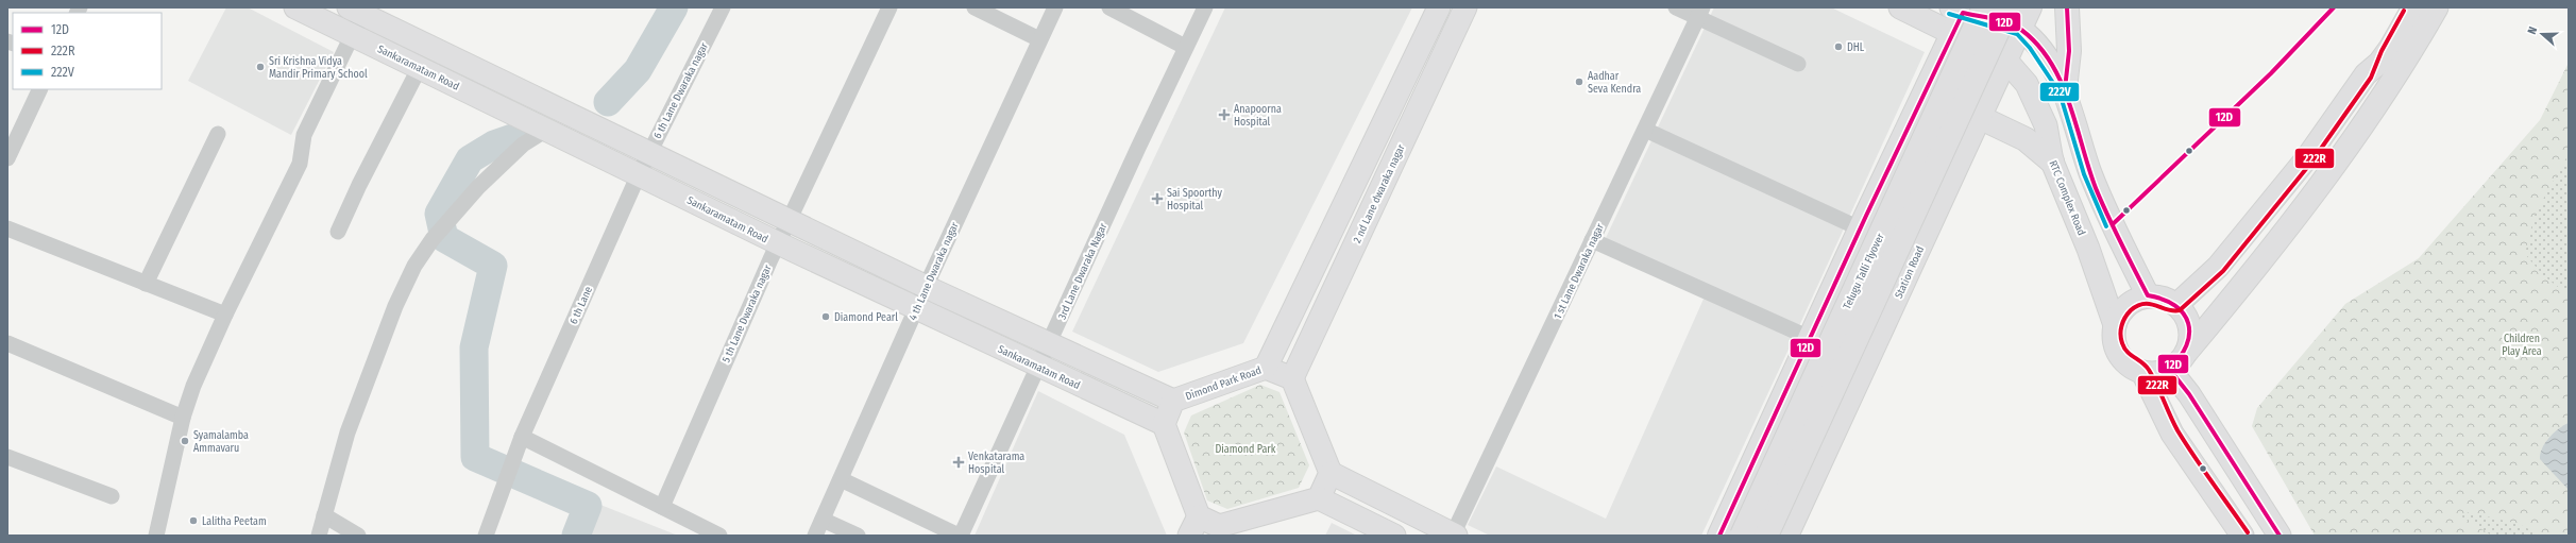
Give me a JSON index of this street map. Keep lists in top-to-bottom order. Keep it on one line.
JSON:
{"streets":{"main road":["Sankaramatam Road","2 nd Lane dwaraka nagar","RTC Complex Road","Telugu Talli Flyover","Station Road","Dimond Park Road"],"street":["6 th Lane Dwaraka nagar","4 th Lane Dwaraka nagar","3rd Lane Dwaraka Nagar","1 st Lane Dwaraka nagar","6 th Lane","5 th Lane Dwaraka nagar"]},"crossings":[["Sankaramatam Road","6 th Lane Dwaraka nagar"],["Sankaramatam Road","4 th Lane Dwaraka nagar"],["Sankaramatam Road","3rd Lane Dwaraka Nagar"],["Sankaramatam Road","6 th Lane"],["Sankaramatam Road","5 th Lane Dwaraka nagar"],["Sankaramatam Road","Dimond Park Road"],["6 th Lane Dwaraka nagar","6 th Lane"],["2 nd Lane dwaraka nagar","Dimond Park Road"],["RTC Complex Road","Station Road"]],"parks":["Children Play Area","Diamond Park"],"places":{"other":["DHL","Sri Krishna Vidya Mandir Primary School","Aadhar Seva Kendra","Diamond Pearl","Syamalamba Ammavaru","Lalitha Peetam"],"health":["Anapoorna Hospital","Sai Spoorthy Hospital","Venkatarama Hospital"]},"lines":["transit line 12D","transit line 222R","transit line 222V"],"legend":["12D","222R","222V"],"north":"left"}
